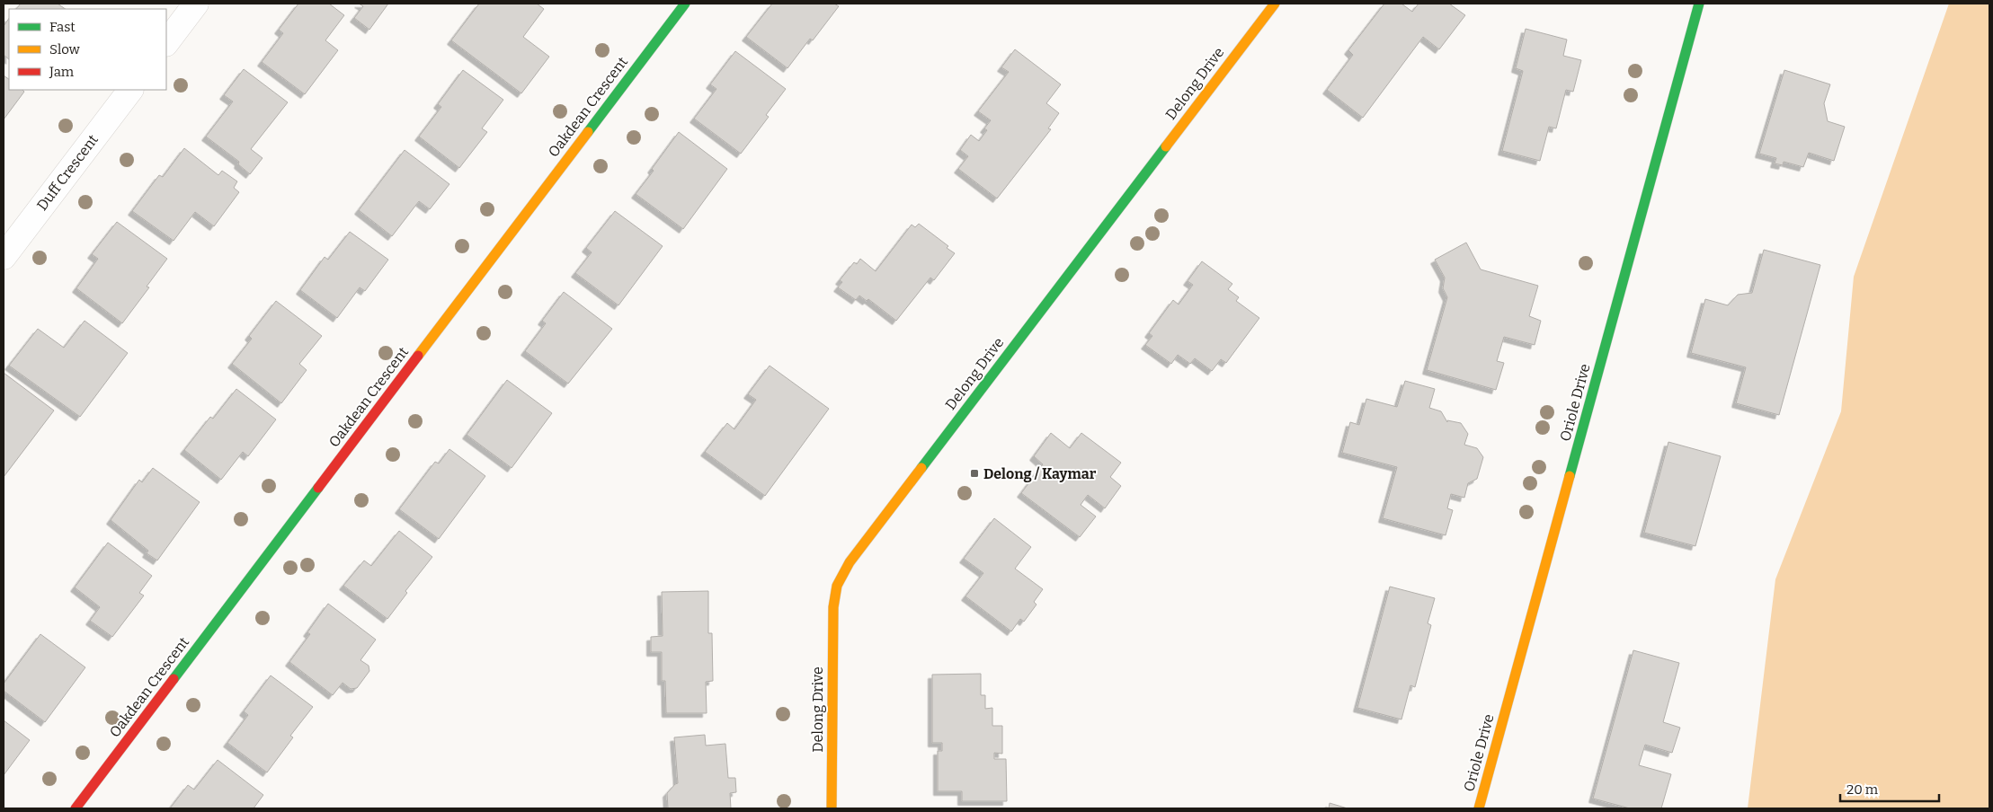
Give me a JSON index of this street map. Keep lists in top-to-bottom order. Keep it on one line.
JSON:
{"streets":{"street":["Delong Drive","Oakdean Crescent","Duff Crescent","Oriole Drive"]},"places":{"transit":["Delong / Kaymar"]},"legend":["Fast","Slow","Jam"],"scale_bar":"20 m"}
